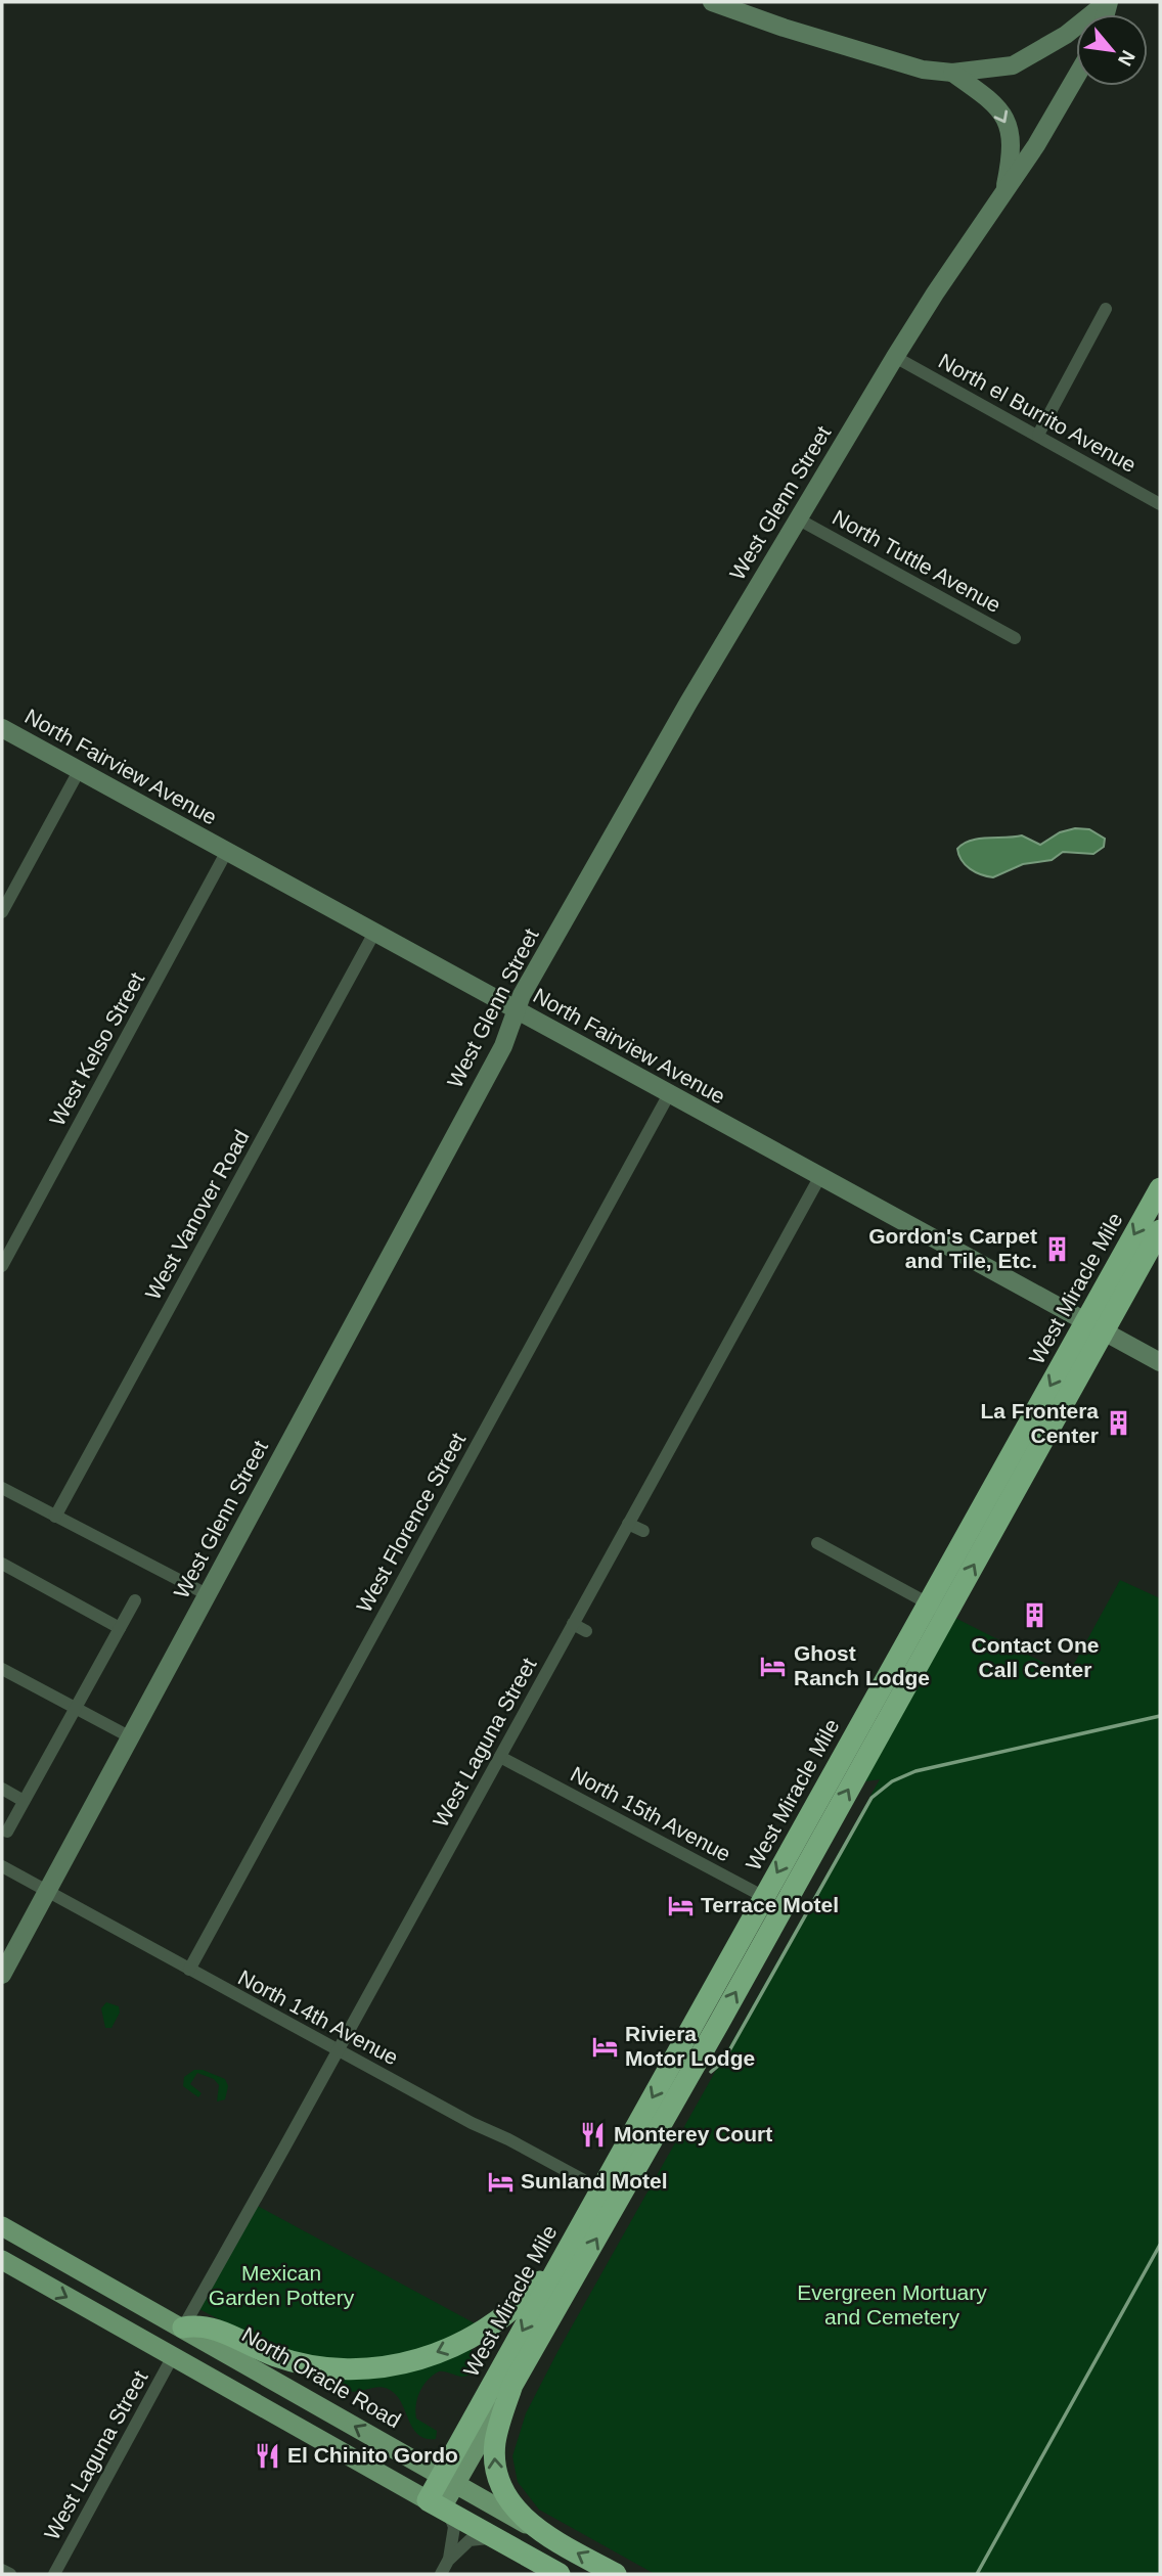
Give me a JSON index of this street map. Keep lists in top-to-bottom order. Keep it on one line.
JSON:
{"streets":{"highway":["West Miracle Mile","North Oracle Road"],"street":["North el Burrito Avenue","West Glenn Street","North Tuttle Avenue","North Fairview Avenue","West Kelso Street","West Vanover Road","West Florence Street","West Laguna Street","North 15th Avenue","North 14th Avenue"]},"crossings":[["North el Burrito Avenue","West Glenn Street"],["West Glenn Street","North Tuttle Avenue"],["West Glenn Street","North Fairview Avenue"],["West Glenn Street","North 14th Avenue"],["North Fairview Avenue","West Kelso Street"],["North Fairview Avenue","West Vanover Road"],["North Fairview Avenue","West Miracle Mile"],["North Fairview Avenue","West Florence Street"],["North Fairview Avenue","West Laguna Street"],["West Miracle Mile","North 15th Avenue"],["West Miracle Mile","North 14th Avenue"],["West Miracle Mile","North Oracle Road"],["West Florence Street","North 14th Avenue"],["West Laguna Street","North 15th Avenue"],["West Laguna Street","North 14th Avenue"],["West Laguna Street","North Oracle Road"]],"parks":["Mexican Garden Pottery","Evergreen Mortuary and Cemetery"],"places":{"building":["Gordon's Carpet and Tile, Etc.","La Frontera Center","Contact One Call Center"],"hotel":["Ghost Ranch Lodge","Terrace Motel","Riviera Motor Lodge","Sunland Motel"],"restaurant":["Monterey Court","El Chinito Gordo"]},"north":"bottom right"}
